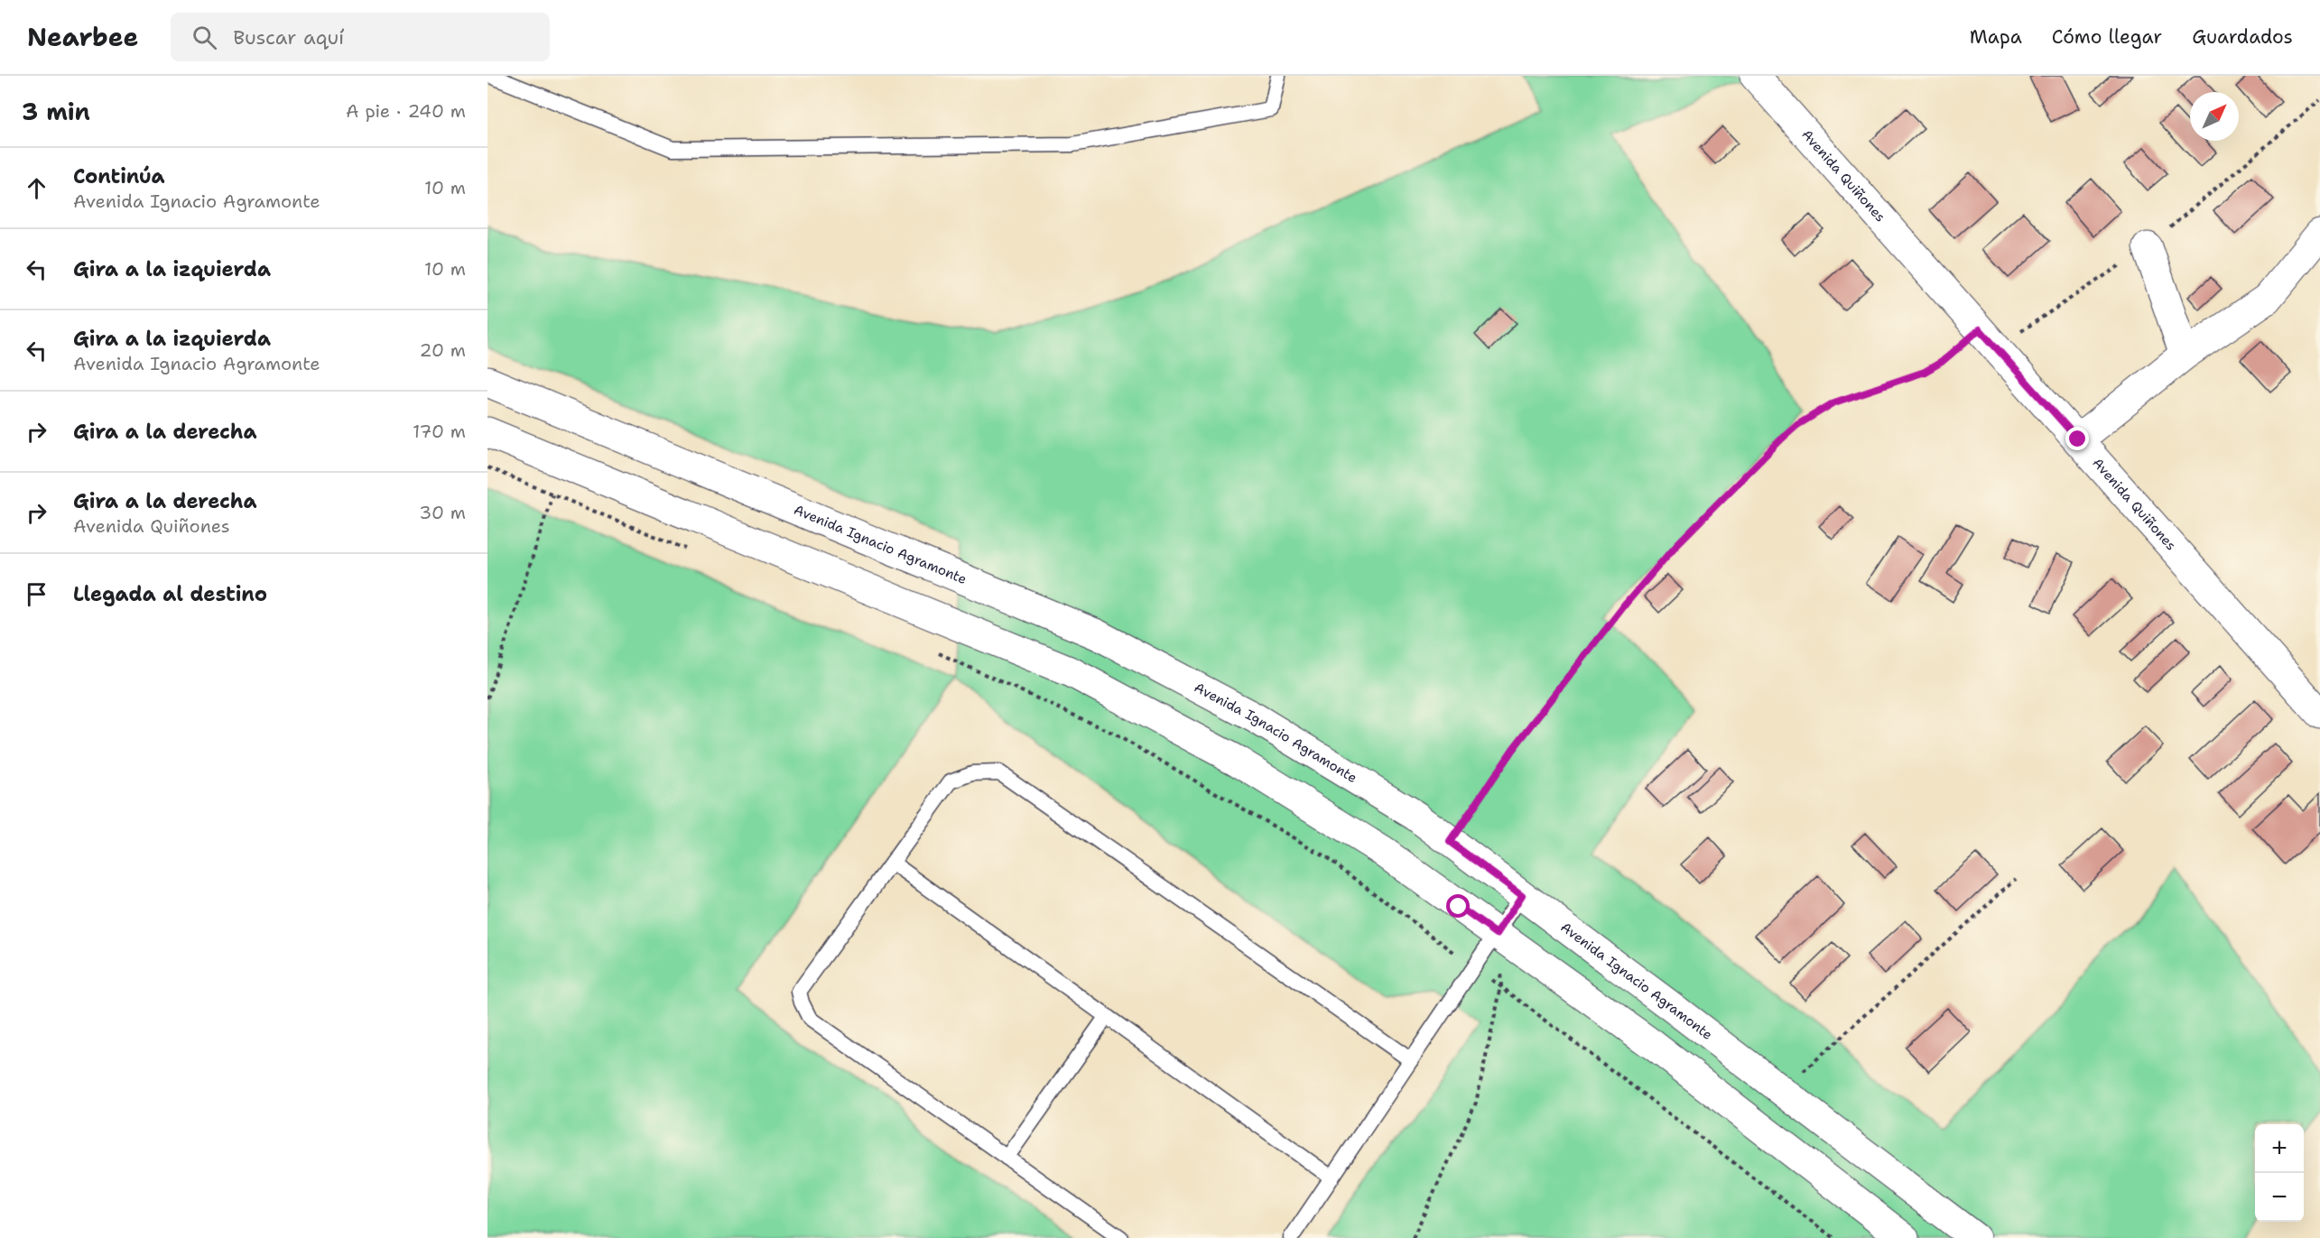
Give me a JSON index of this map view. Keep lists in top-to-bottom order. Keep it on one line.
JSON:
{"streets":{"main road":["Avenida Quiñones","Avenida Ignacio Agramonte"]},"north":"top right","page":{"header":"Nearbee","search":"Buscar aquí","nav":["Mapa","Cómo llegar","Guardados"],"heading":["3 min","A pie · 240 m"],"list":[["Continúa","Avenida Ignacio Agramonte","10 m"],["Gira a la izquierda","10 m"],["Gira a la izquierda","Avenida Ignacio Agramonte","20 m"],["Gira a la derecha","170 m"],["Gira a la derecha","Avenida Quiñones","30 m"],"Llegada al destino"],"map_buttons":["+","−"]}}
